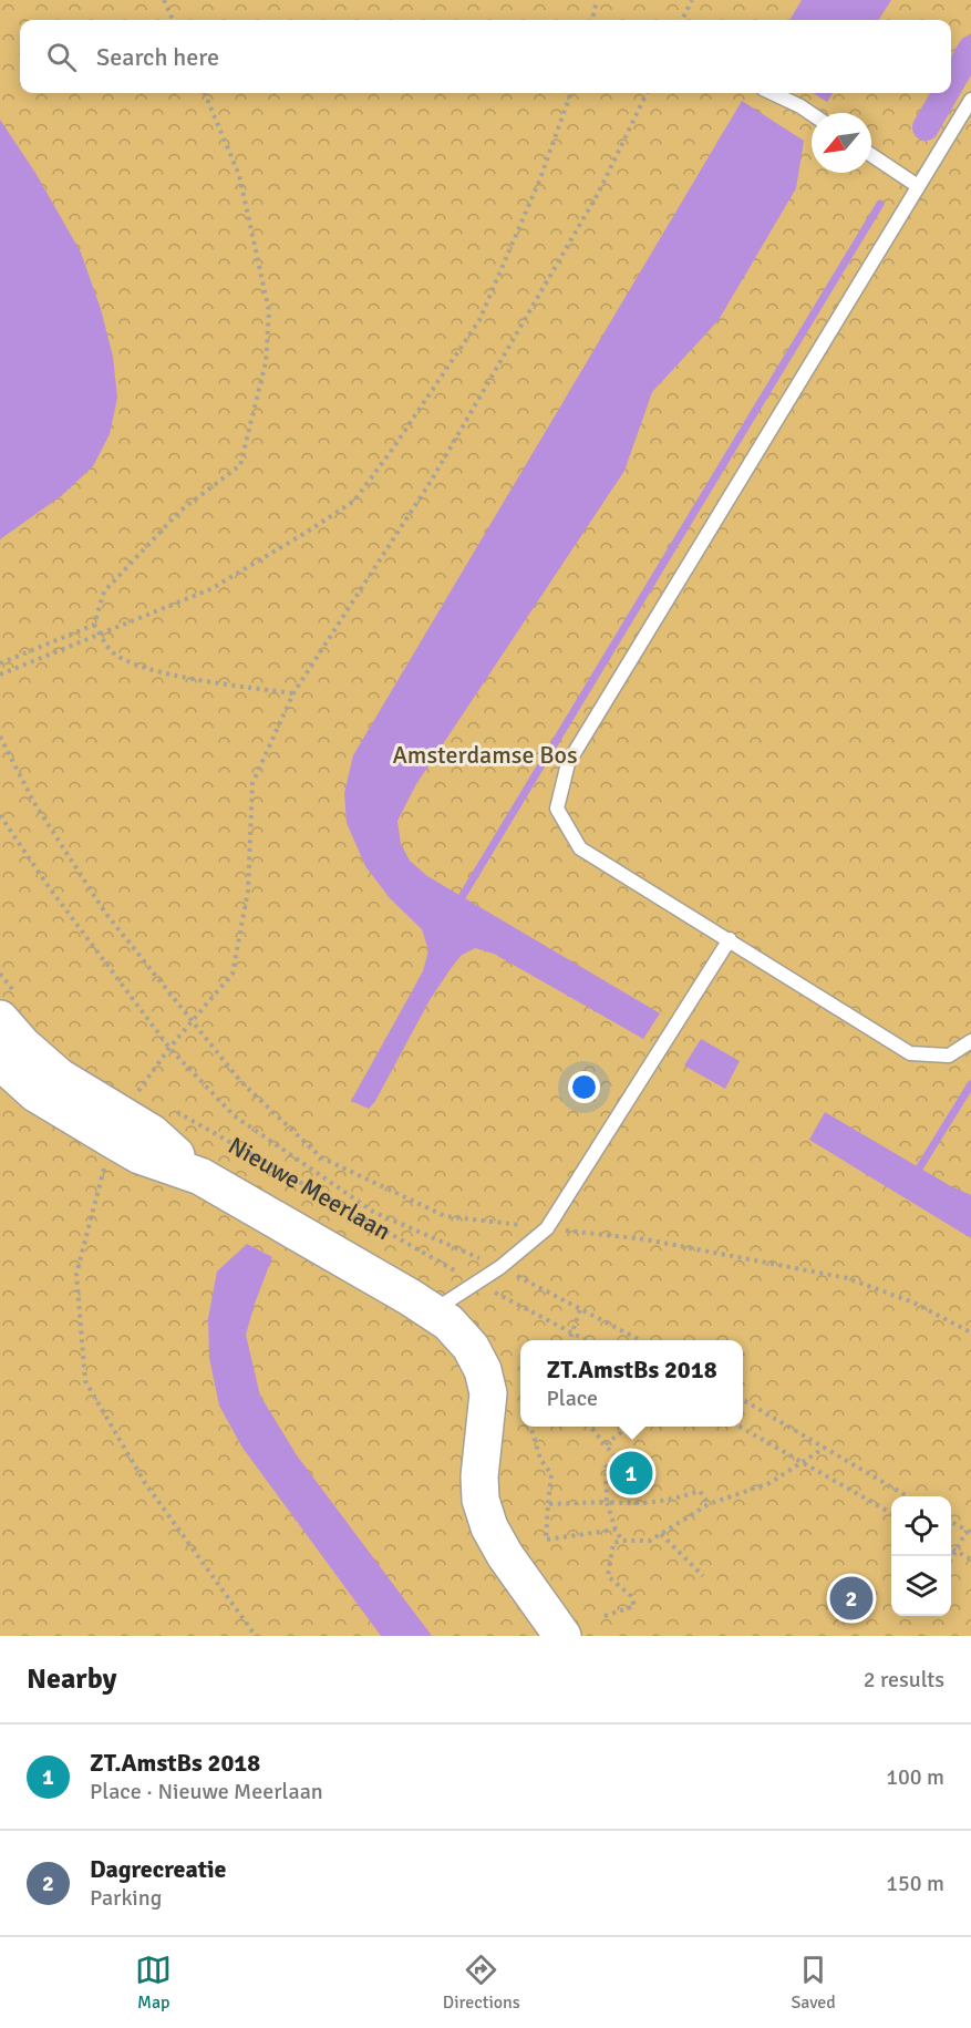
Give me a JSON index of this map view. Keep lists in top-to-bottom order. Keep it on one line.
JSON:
{"streets":{"street":["Nieuwe Meerlaan"]},"parks":["Amsterdamse Bos"],"north":"bottom left","page":{"search":"Search here","popup":["ZT.AmstBs 2018","Place"],"pins":["1","2"],"heading":["Nearby","2 results"],"list":[{"mark":"1","name":"ZT.AmstBs 2018","note":"Place · Nieuwe Meerlaan","value":"100 m"},{"mark":"2","name":"Dagrecreatie","note":"Parking","value":"150 m"}],"nav":["Map","Directions","Saved"]}}
